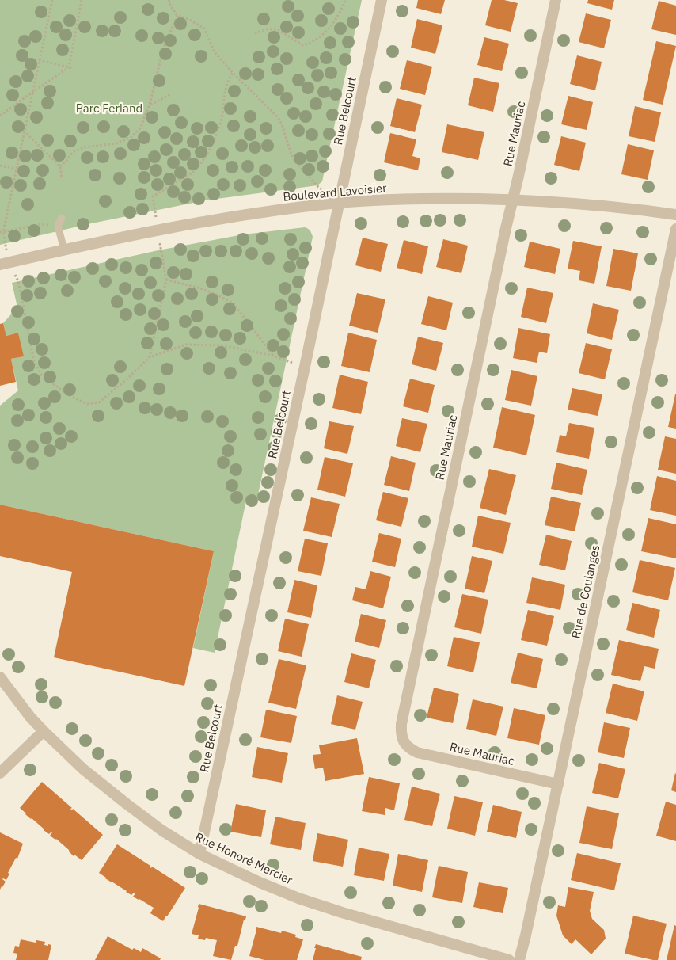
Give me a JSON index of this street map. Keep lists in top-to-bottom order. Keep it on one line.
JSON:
{"streets":{"street":["Rue Belcourt","Rue Mauriac","Boulevard Lavoisier","Rue de Coulanges","Rue Honoré Mercier"]},"crossings":[["Rue Belcourt","Boulevard Lavoisier"],["Rue Belcourt","Rue Honoré Mercier"],["Rue Mauriac","Boulevard Lavoisier"],["Rue Mauriac","Rue de Coulanges"]],"parks":["Parc Ferland"]}
